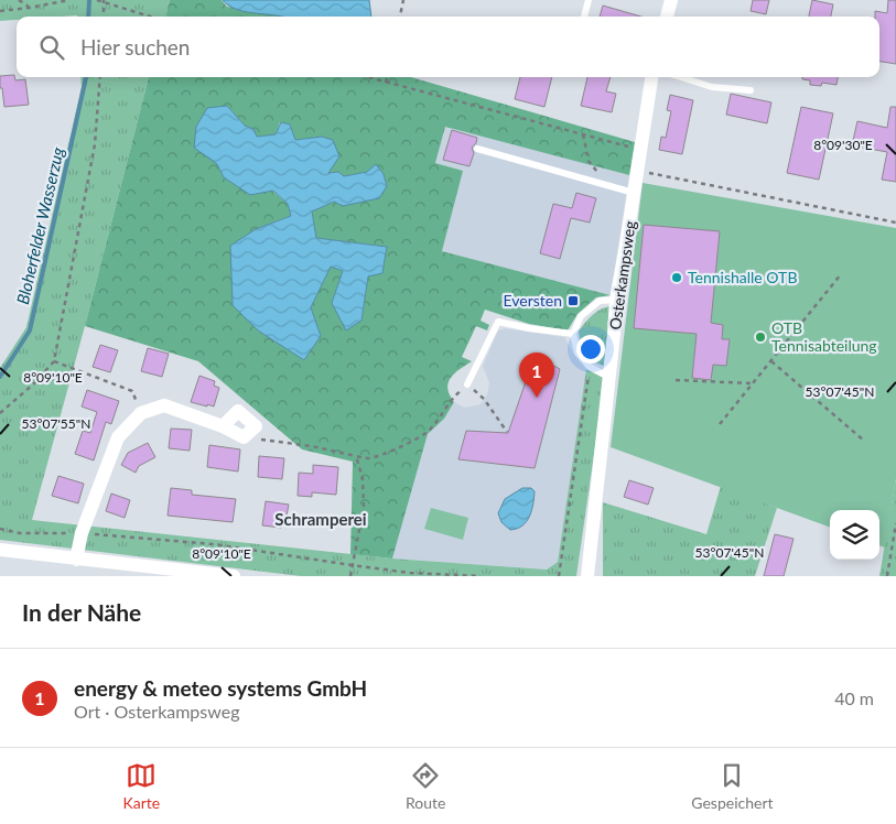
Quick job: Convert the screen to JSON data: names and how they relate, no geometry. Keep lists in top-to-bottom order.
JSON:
{
  "streets": {
    "street": ["Osterkampsweg"]
  },
  "districts": ["Schramperei"],
  "water": ["Bloherfelder Wasserzug"],
  "places": {
    "other": ["Tennishalle OTB", "OTB Tennisabteilung"],
    "transit": ["Eversten"]
  },
  "page": {
    "search": "Hier suchen",
    "pins": "1",
    "heading": "In der Nähe",
    "list": [
      {
        "mark": "1",
        "name": "energy & meteo systems GmbH",
        "note": "Ort · Osterkampsweg",
        "value": "40 m"
      }
    ],
    "nav": ["Karte", "Route", "Gespeichert"]
  },
  "coordinates": [
    "8°09'30\"E",
    "8°09'10\"E",
    "53°07'45\"N",
    "53°07'55\"N"
  ]
}
